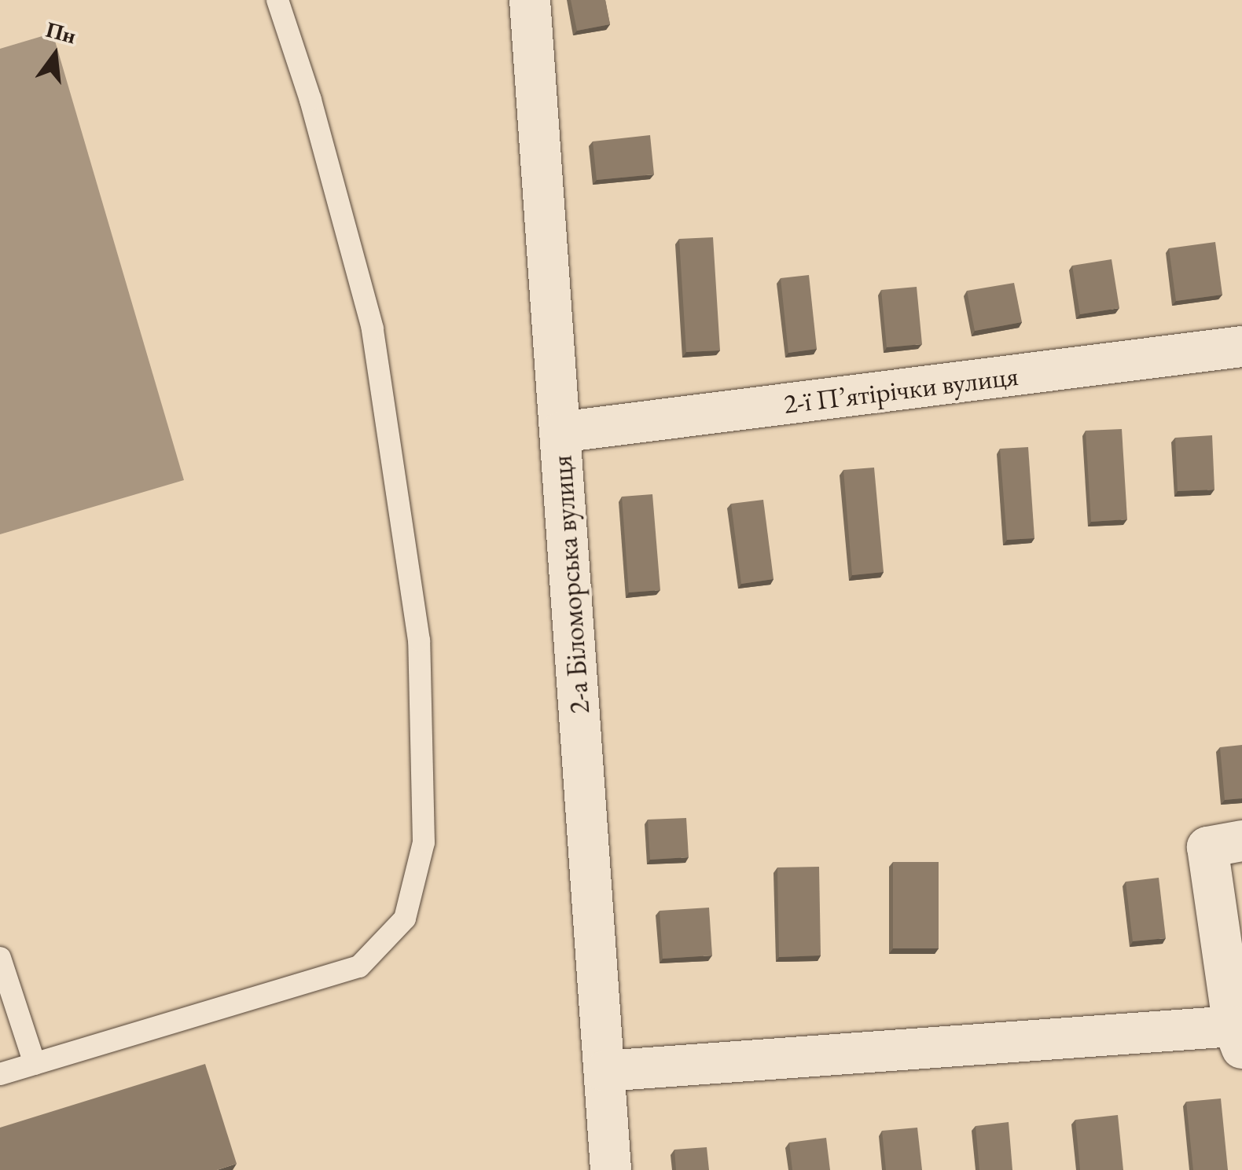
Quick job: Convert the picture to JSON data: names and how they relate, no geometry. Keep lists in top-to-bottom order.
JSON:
{
  "streets": {
    "street": ["2-ї П’ятірічки вулиця", "2-а Біломорська вулиця"]
  },
  "crossings": [
    ["2-ї П’ятірічки вулиця", "2-а Біломорська вулиця"]
  ],
  "north": "top"
}
